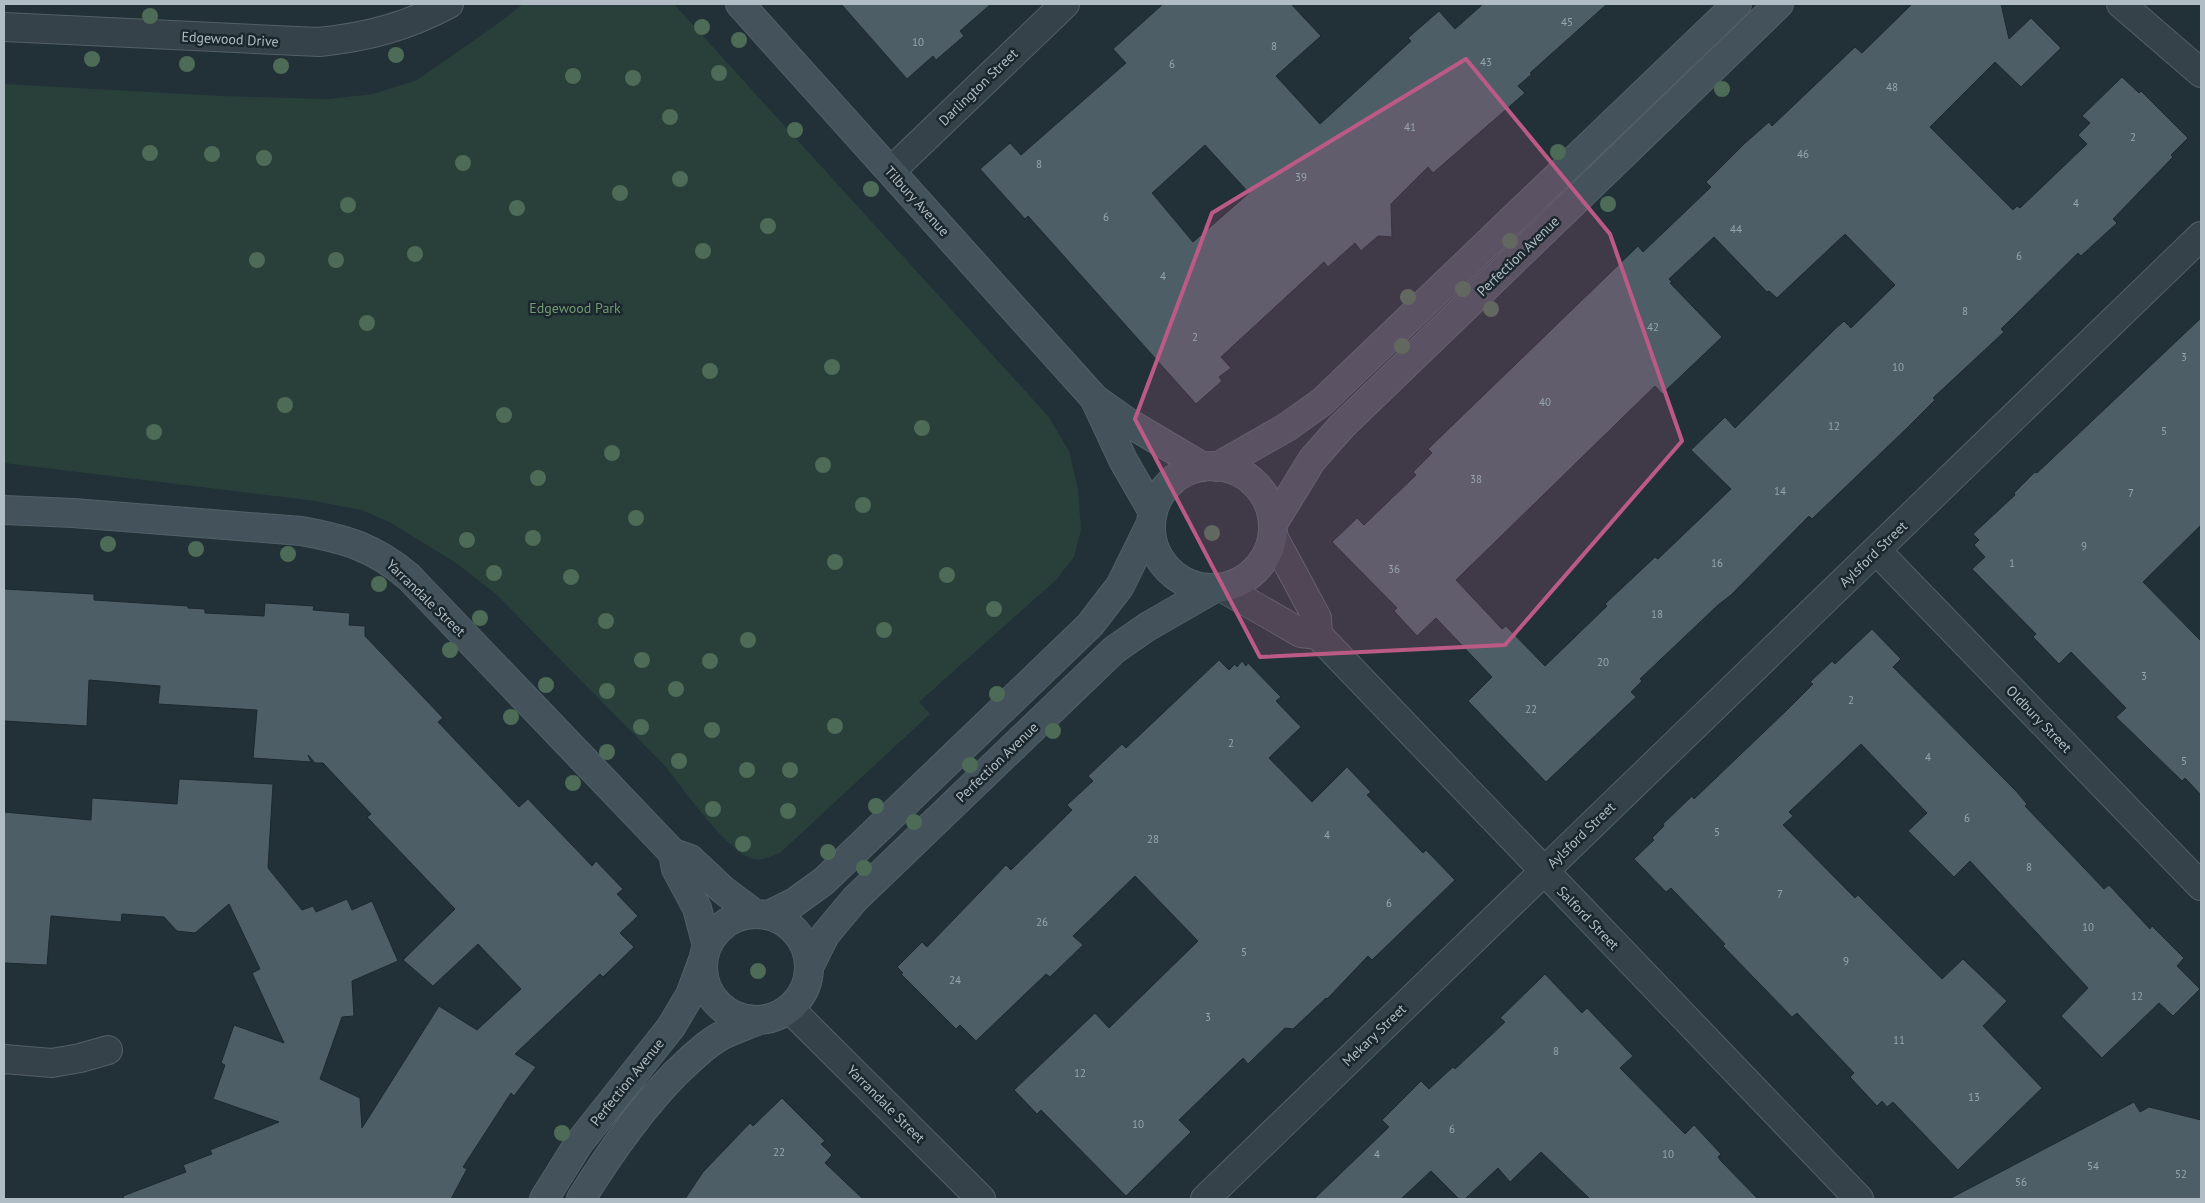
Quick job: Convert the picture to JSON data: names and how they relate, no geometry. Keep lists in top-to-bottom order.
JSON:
{
  "streets": {
    "main road": ["Tilbury Avenue", "Perfection Avenue", "Yarrandale Street"],
    "street": [
      "Edgewood Drive",
      "Darlington Street",
      "Aylsford Street",
      "Oldbury Street",
      "Salford Street",
      "Mekary Street"
    ]
  },
  "crossings": [
    ["Darlington Street", "Tilbury Avenue"],
    ["Tilbury Avenue", "Perfection Avenue"],
    ["Perfection Avenue", "Yarrandale Street"],
    ["Aylsford Street", "Oldbury Street"],
    ["Aylsford Street", "Salford Street"],
    ["Aylsford Street", "Mekary Street"],
    ["Salford Street", "Mekary Street"]
  ],
  "parks": ["Edgewood Park"],
  "house_numbers": [
    "45",
    "10",
    "8",
    "43",
    "6",
    "48",
    "41",
    "2",
    "46",
    "8",
    "39",
    "4",
    "6",
    "44",
    "6",
    "4",
    "8",
    "42",
    "2",
    "3",
    "10",
    "40",
    "12",
    "5",
    "38",
    "14",
    "7",
    "9",
    "16",
    "1",
    "36",
    "18",
    "20",
    "3",
    "2",
    "22",
    "2",
    "4",
    "5",
    "6",
    "5",
    "4",
    "28",
    "8",
    "7",
    "6",
    "26",
    "10",
    "5",
    "9",
    "24",
    "12",
    "3",
    "11",
    "8",
    "12",
    "13",
    "10",
    "6",
    "22",
    "4",
    "10",
    "54",
    "52",
    "56"
  ]
}
